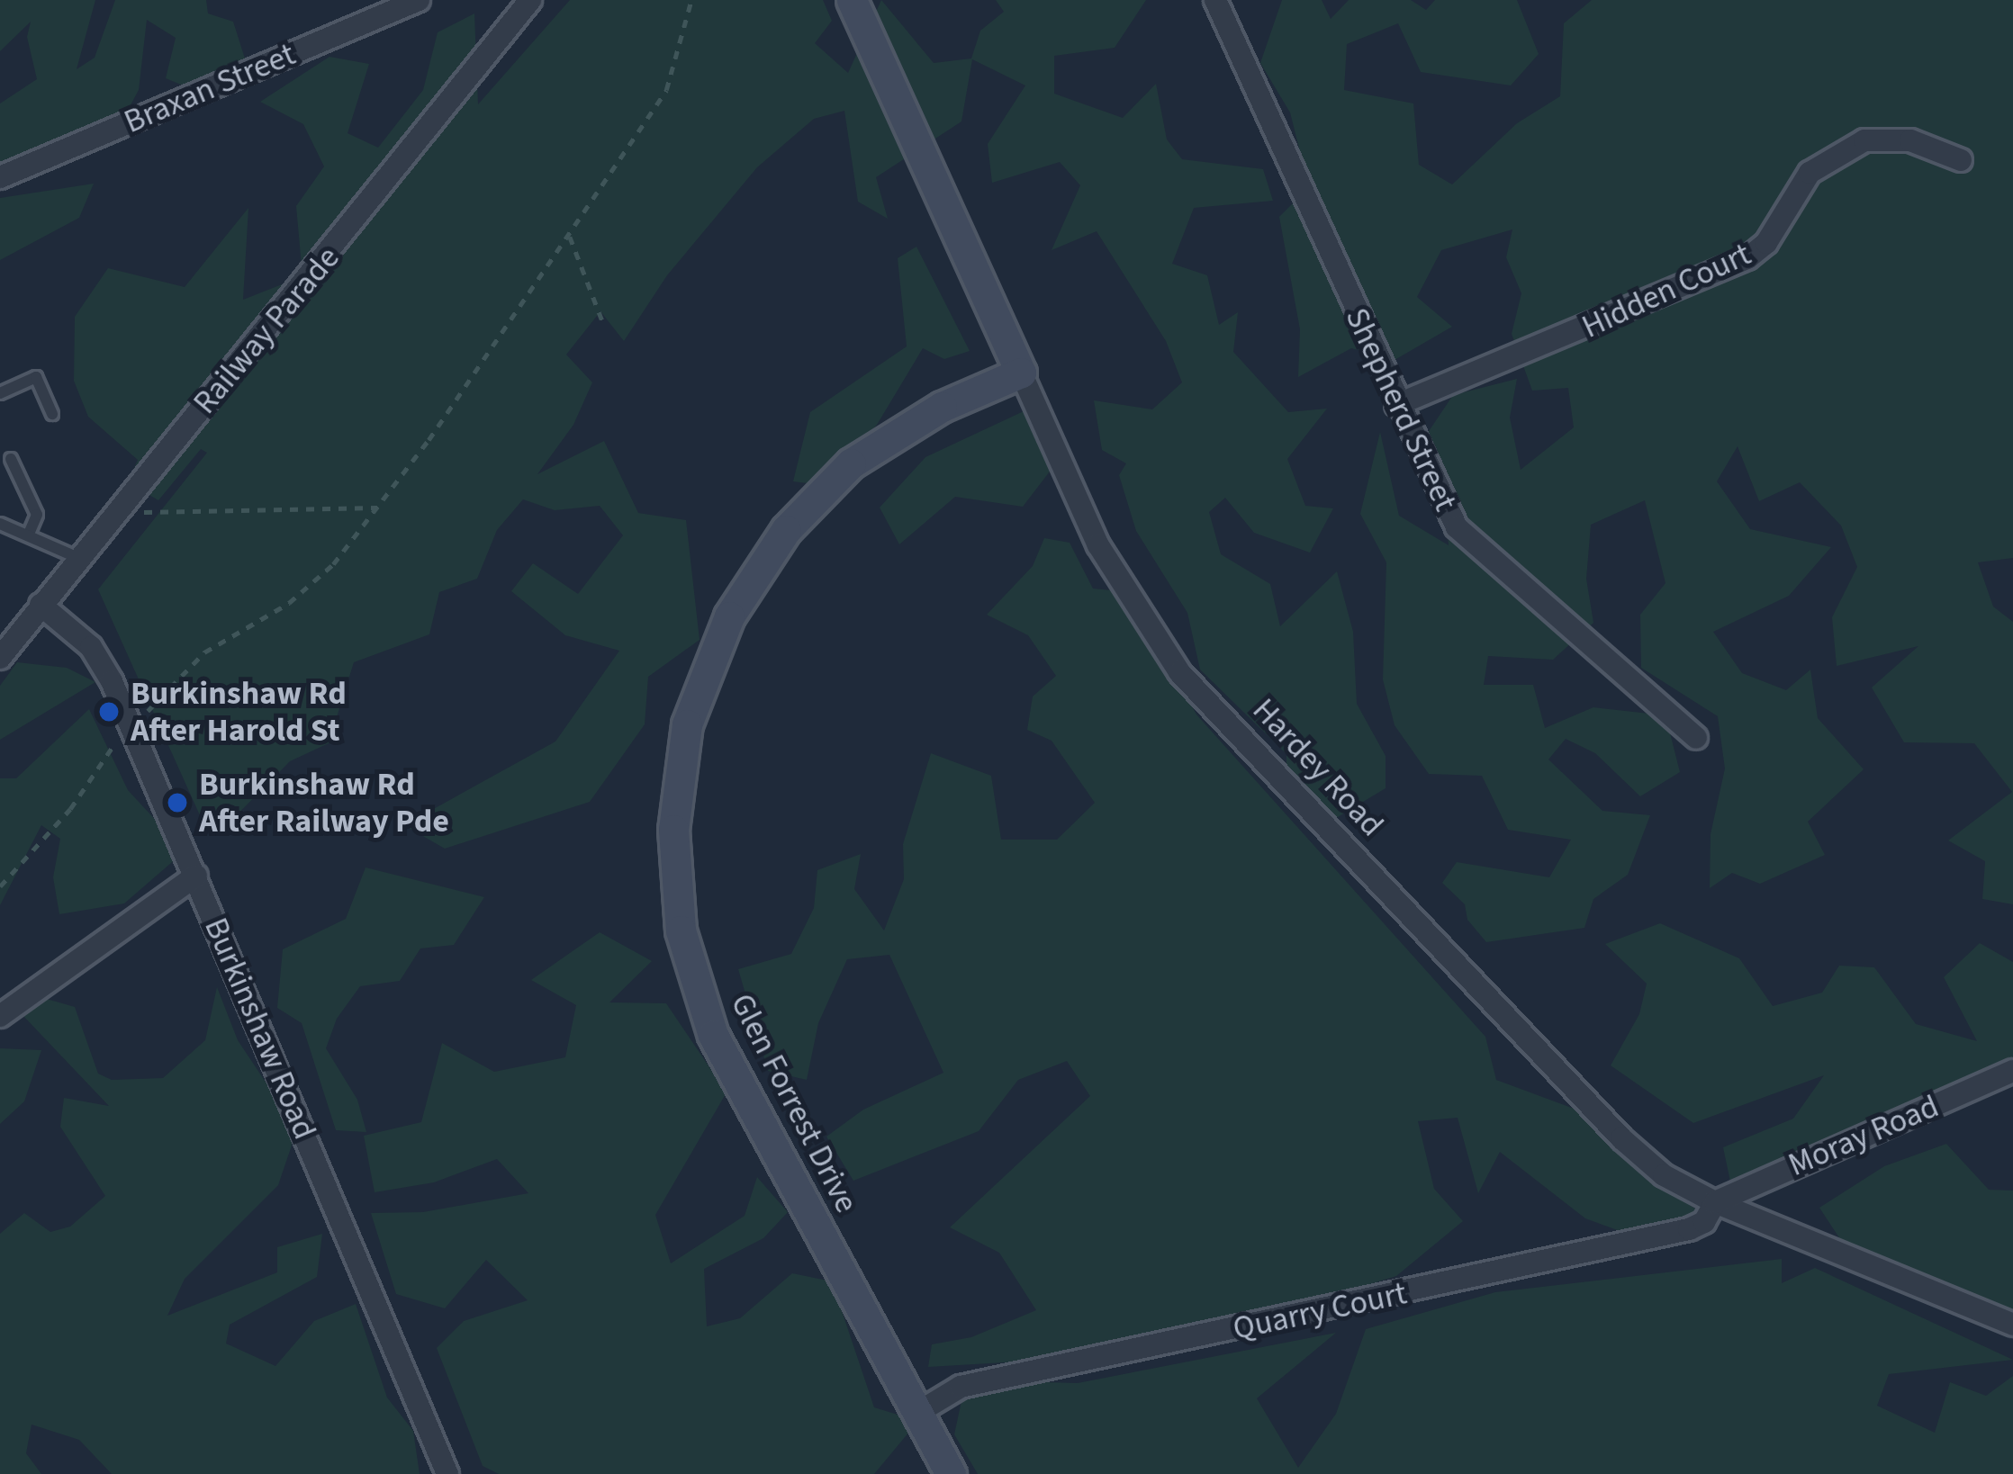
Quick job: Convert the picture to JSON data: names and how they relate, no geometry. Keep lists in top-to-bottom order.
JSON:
{
  "streets": {
    "street": [
      "Braxan Street",
      "Hidden Court",
      "Railway Parade",
      "Shepherd Street",
      "Hardey Road",
      "Burkinshaw Road",
      "Glen Forrest Drive",
      "Moray Road",
      "Quarry Court"
    ]
  },
  "crossings": [
    ["Hidden Court", "Shepherd Street"],
    ["Railway Parade", "Burkinshaw Road"],
    ["Hardey Road", "Glen Forrest Drive"],
    ["Hardey Road", "Moray Road"],
    ["Hardey Road", "Quarry Court"],
    ["Glen Forrest Drive", "Quarry Court"],
    ["Moray Road", "Quarry Court"]
  ],
  "places": ["Burkinshaw Rd After Harold St", "Burkinshaw Rd After Railway Pde"]
}
